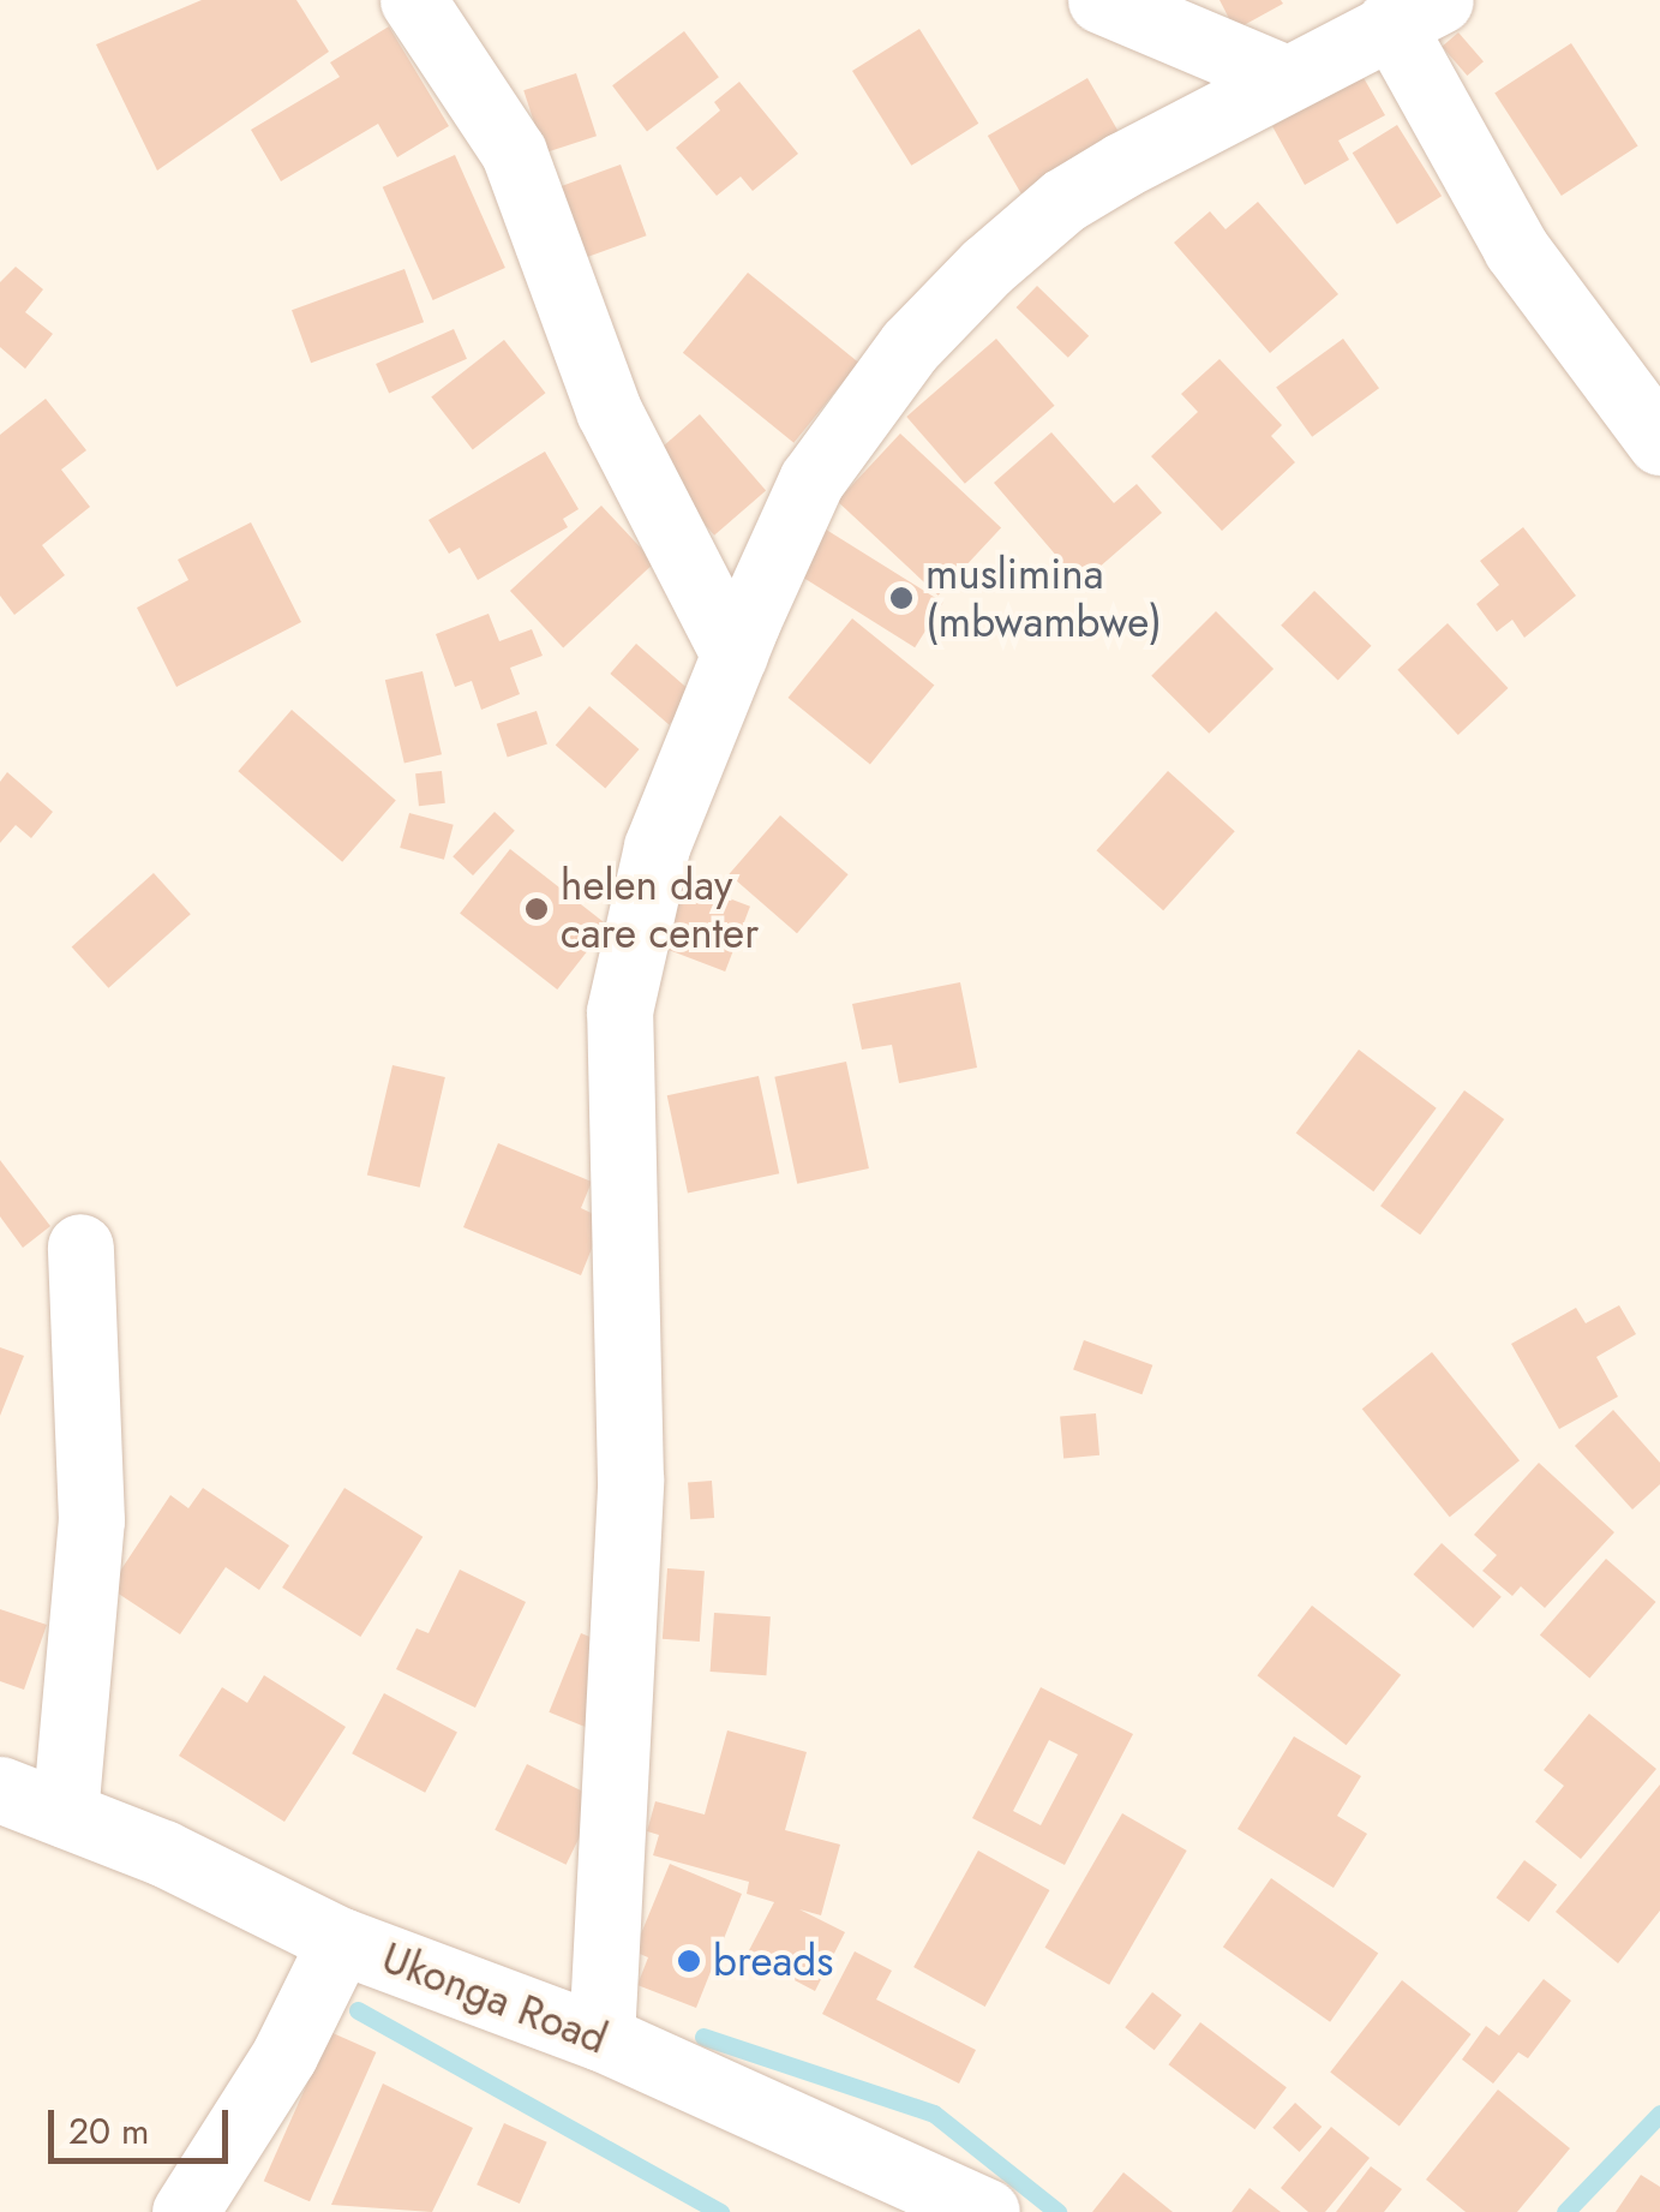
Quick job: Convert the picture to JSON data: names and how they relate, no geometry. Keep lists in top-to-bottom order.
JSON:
{
  "streets": {
    "street": ["Ukonga Road"]
  },
  "places": ["muslimina (mbwambwe)", "helen day care center", "breads"],
  "scale_bar": "20 m"
}
